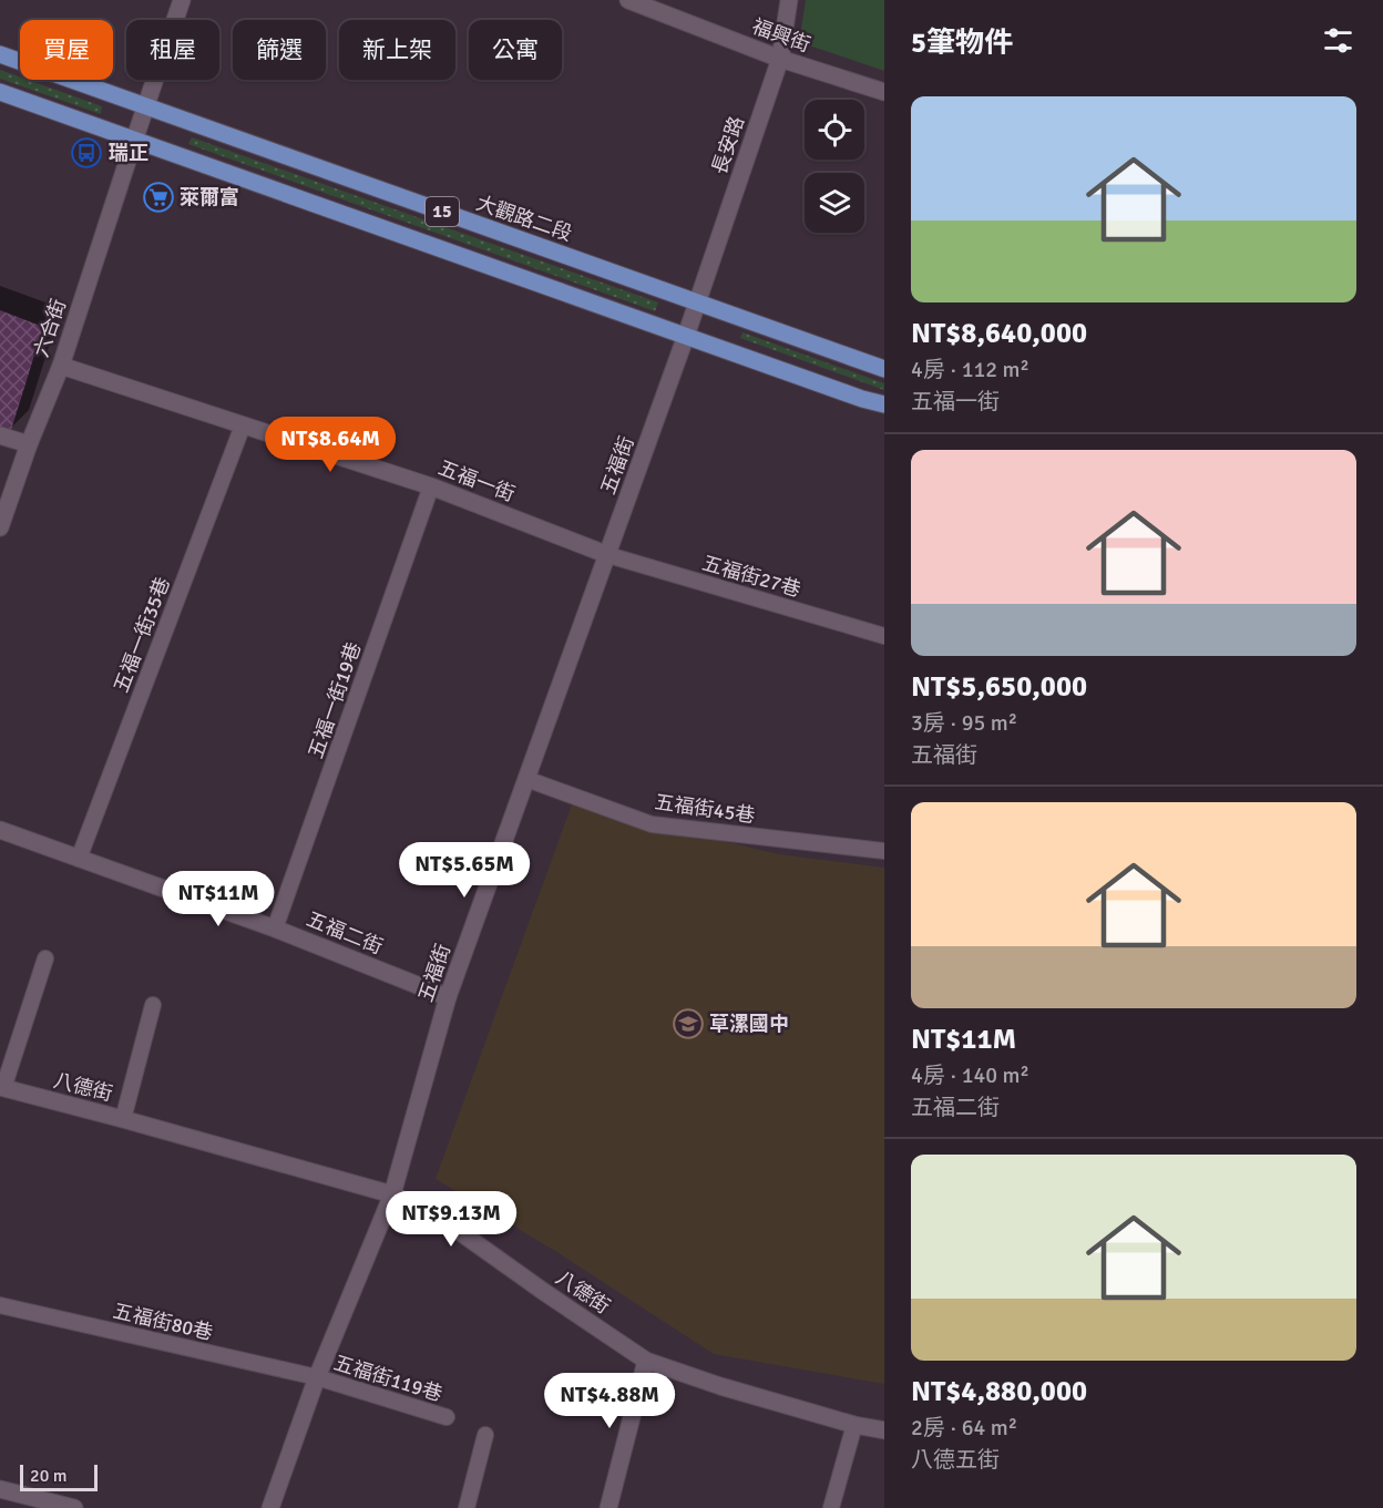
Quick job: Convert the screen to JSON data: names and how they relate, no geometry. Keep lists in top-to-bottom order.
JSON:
{
  "streets": {
    "main road": ["15", "大觀路二段"],
    "street": [
      "福興街",
      "長安路",
      "六合街",
      "五福街",
      "五福一街",
      "五福二街",
      "八德街"
    ],
    "lane": [
      "五福街27巷",
      "五福一街35巷",
      "五福一街19巷",
      "五福街45巷",
      "五福街80巷",
      "五福街119巷"
    ]
  },
  "crossings": [
    ["福興街", "長安路"],
    ["長安路", "大觀路二段"],
    ["長安路", "五福街"],
    ["15", "六合街"],
    ["15", "五福街"],
    ["大觀路二段", "六合街"],
    ["大觀路二段", "五福街"],
    ["六合街", "五福一街"],
    ["五福街", "五福一街"],
    ["五福街", "五福街27巷"],
    ["五福街", "五福街45巷"],
    ["五福街", "五福二街"],
    ["五福街", "八德街"],
    ["五福街", "五福街80巷"],
    ["五福街", "五福街119巷"],
    ["五福一街", "五福街27巷"],
    ["五福一街", "五福一街35巷"],
    ["五福一街", "五福一街19巷"],
    ["五福一街35巷", "五福二街"],
    ["五福一街19巷", "五福二街"],
    ["五福街80巷", "五福街119巷"]
  ],
  "places": {
    "bus stop": ["瑞正"],
    "supermarket": ["萊爾富"],
    "school or university": ["草漯國中"]
  },
  "scale_bar": "20 m",
  "page": {
    "heading": "5筆物件",
    "chip": [
      "買屋",
      "租屋",
      "篩選",
      "新上架",
      "公寓"
    ],
    "list": [
      {
        "name": "NT$8,640,000",
        "note": "4房 · 112 m² · 五福一街"
      },
      {
        "name": "NT$5,650,000",
        "note": "3房 · 95 m² · 五福街"
      },
      {
        "name": "NT$11M",
        "note": "4房 · 140 m² · 五福二街"
      },
      {
        "name": "NT$4,880,000",
        "note": "2房 · 64 m² · 八德五街"
      }
    ],
    "price": [
      "NT$8.64M",
      "NT$5.65M",
      "NT$11M",
      "NT$9.13M",
      "NT$4.88M"
    ],
    "scale": "20 m"
  }
}
